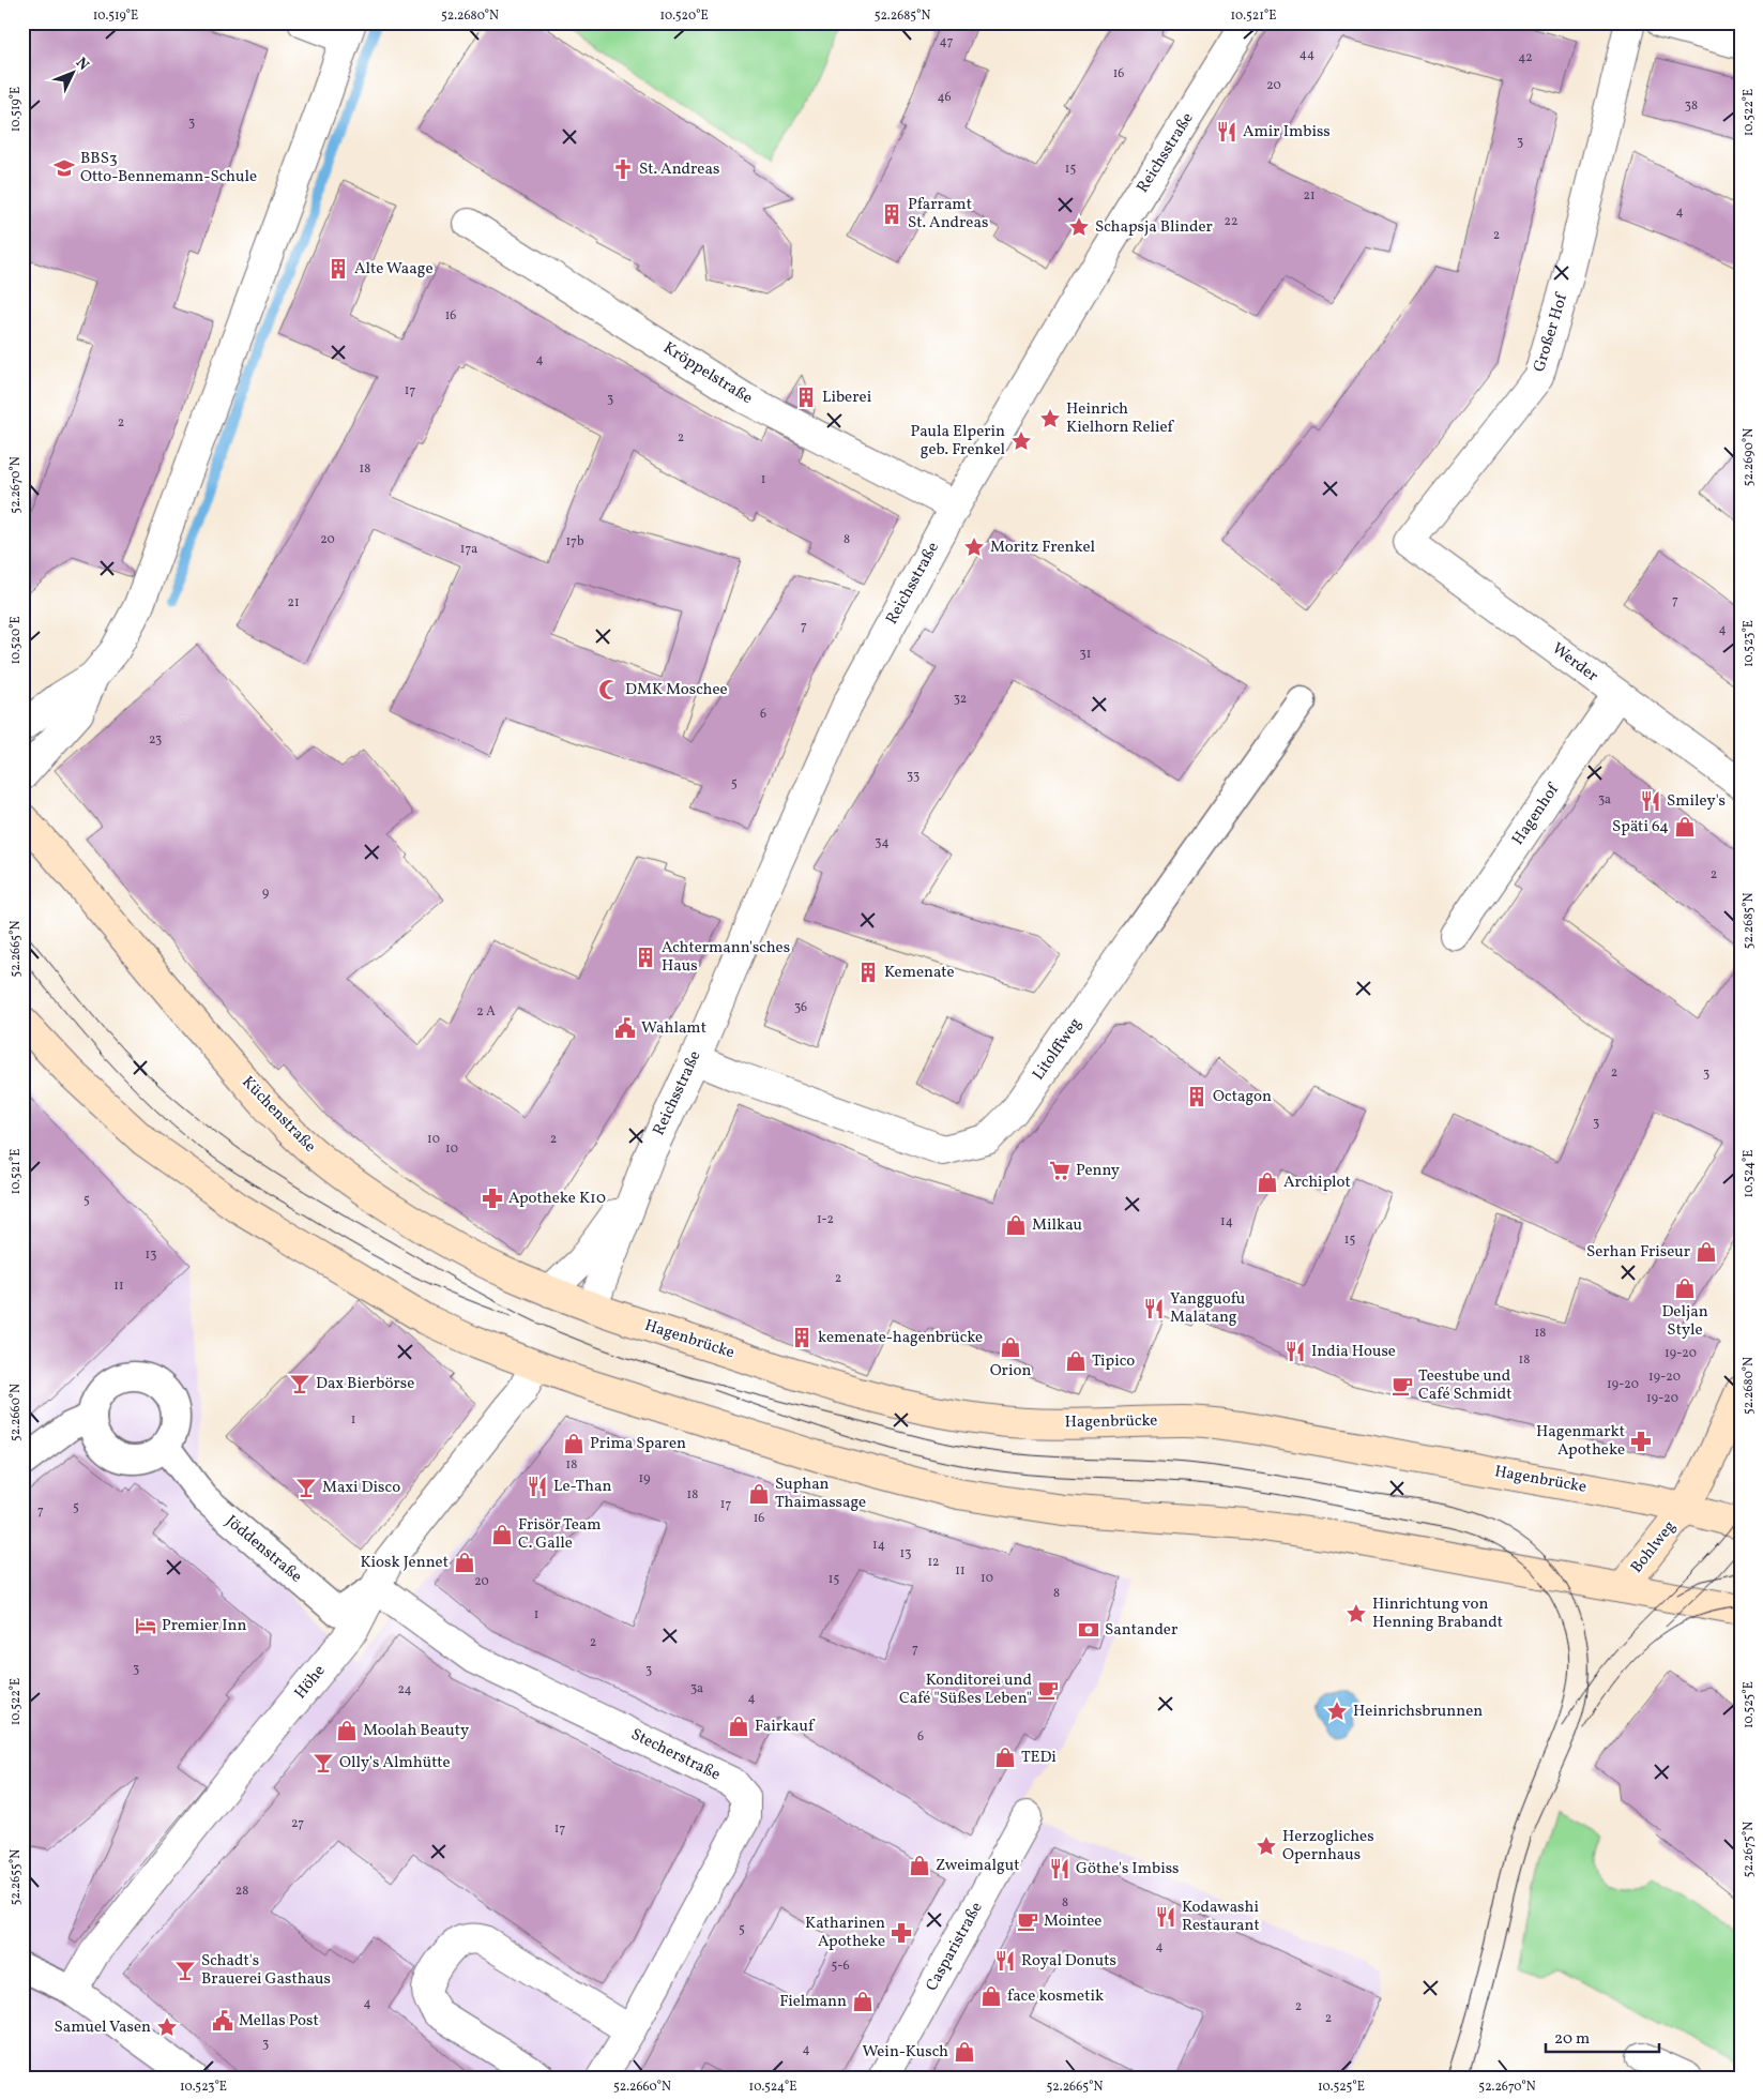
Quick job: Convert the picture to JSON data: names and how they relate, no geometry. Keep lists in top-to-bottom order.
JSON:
{
  "streets": {
    "main road": ["Küchenstraße", "Hagenbrücke", "Bohlweg"],
    "street": [
      "Reichsstraße",
      "Großer Hof",
      "Kröppelstraße",
      "Werder",
      "Hagenhof",
      "Litolffweg",
      "Jöddenstraße",
      "Höhe",
      "Stecherstraße",
      "Casparistraße"
    ]
  },
  "crossings": [
    ["Reichsstraße", "Kröppelstraße"],
    ["Reichsstraße", "Litolffweg"],
    ["Reichsstraße", "Küchenstraße"],
    ["Reichsstraße", "Hagenbrücke"],
    ["Großer Hof", "Werder"],
    ["Werder", "Hagenhof"],
    ["Küchenstraße", "Hagenbrücke"],
    ["Hagenbrücke", "Bohlweg"],
    ["Jöddenstraße", "Höhe"],
    ["Jöddenstraße", "Stecherstraße"],
    ["Höhe", "Stecherstraße"]
  ],
  "places": {
    "restaurant": [
      "Amir Imbiss",
      "Smiley's",
      "Yangguofu Malatang",
      "India House",
      "Le-Than",
      "Göthe's Imbiss",
      "Kodawashi Restaurant",
      "Royal Donuts"
    ],
    "school or university": ["BBS3 Otto-Bennemann-Schule"],
    "church": ["St. Andreas"],
    "building": [
      "Pfarramt St. Andreas",
      "Alte Waage",
      "Liberei",
      "Achtermann'sches Haus",
      "Kemenate",
      "Octagon",
      "kemenate-hagenbrücke"
    ],
    "place": [
      "Schapsja Blinder",
      "Heinrich Kielhorn Relief",
      "Paula Elperin geb. Frenkel",
      "Moritz Frenkel",
      "Hinrichtung von Henning Brabandt",
      "Heinrichsbrunnen",
      "Herzogliches Opernhaus",
      "Samuel Vasen"
    ],
    "mosque": ["DMK Moschee"],
    "shop": [
      "Späti 64",
      "Archiplot",
      "Milkau",
      "Serhan Friseur",
      "Deljan Style",
      "Orion",
      "Tipico",
      "Prima Sparen",
      "Suphan Thaimassage",
      "Frisör Team C. Galle",
      "Kiosk Jennet",
      "Fairkauf",
      "Moolah Beauty",
      "TEDi",
      "Zweimalgut",
      "face kosmetik",
      "Fielmann",
      "Wein-Kusch"
    ],
    "public building": ["Wahlamt", "Mellas Post"],
    "supermarket": ["Penny"],
    "pharmacy": ["Apotheke K10", "Hagenmarkt Apotheke", "Katharinen Apotheke"],
    "bar": [
      "Dax Bierbörse",
      "Maxi Disco",
      "Olly's Almhütte",
      "Schadt's Brauerei Gasthaus"
    ],
    "cafe": ["Teestube und Café Schmidt", "Konditorei und Café \"Süßes Leben\"", "Mointee"],
    "hotel": ["Premier Inn"],
    "bank": ["Santander"]
  },
  "house_numbers": [
    "47",
    "44",
    "42",
    "16",
    "20",
    "46",
    "38",
    "3",
    "3",
    "15",
    "21",
    "4",
    "22",
    "2",
    "16",
    "4",
    "17",
    "3",
    "2",
    "2",
    "18",
    "1",
    "20",
    "8",
    "17b",
    "17a",
    "7",
    "21",
    "7",
    "4",
    "31",
    "32",
    "6",
    "23",
    "33",
    "5",
    "3a",
    "34",
    "2",
    "9",
    "36",
    "2 A",
    "2",
    "3",
    "3",
    "10",
    "2",
    "10",
    "5",
    "1-2",
    "14",
    "15",
    "13",
    "2",
    "11",
    "18",
    "19-20",
    "18",
    "19-20",
    "19-20",
    "19-20",
    "1",
    "18",
    "19",
    "18",
    "17",
    "5",
    "7",
    "16",
    "14",
    "13",
    "12",
    "11",
    "10",
    "15",
    "20",
    "8",
    "1",
    "2",
    "7",
    "3",
    "3",
    "3a",
    "24",
    "4",
    "6",
    "27",
    "17",
    "28",
    "8",
    "5",
    "4",
    "5-6",
    "4",
    "2",
    "2",
    "3",
    "4"
  ],
  "scale_bar": "20 m",
  "north": "top right",
  "coordinates": [
    "10.519°E",
    "52.2680°N",
    "10.520°E",
    "52.2685°N",
    "10.521°E",
    "10.522°E",
    "52.2690°N",
    "52.2670°N",
    "10.523°E",
    "52.2665°N",
    "10.524°E",
    "52.2660°N",
    "10.525°E",
    "52.2675°N",
    "52.2655°N"
  ]
}
